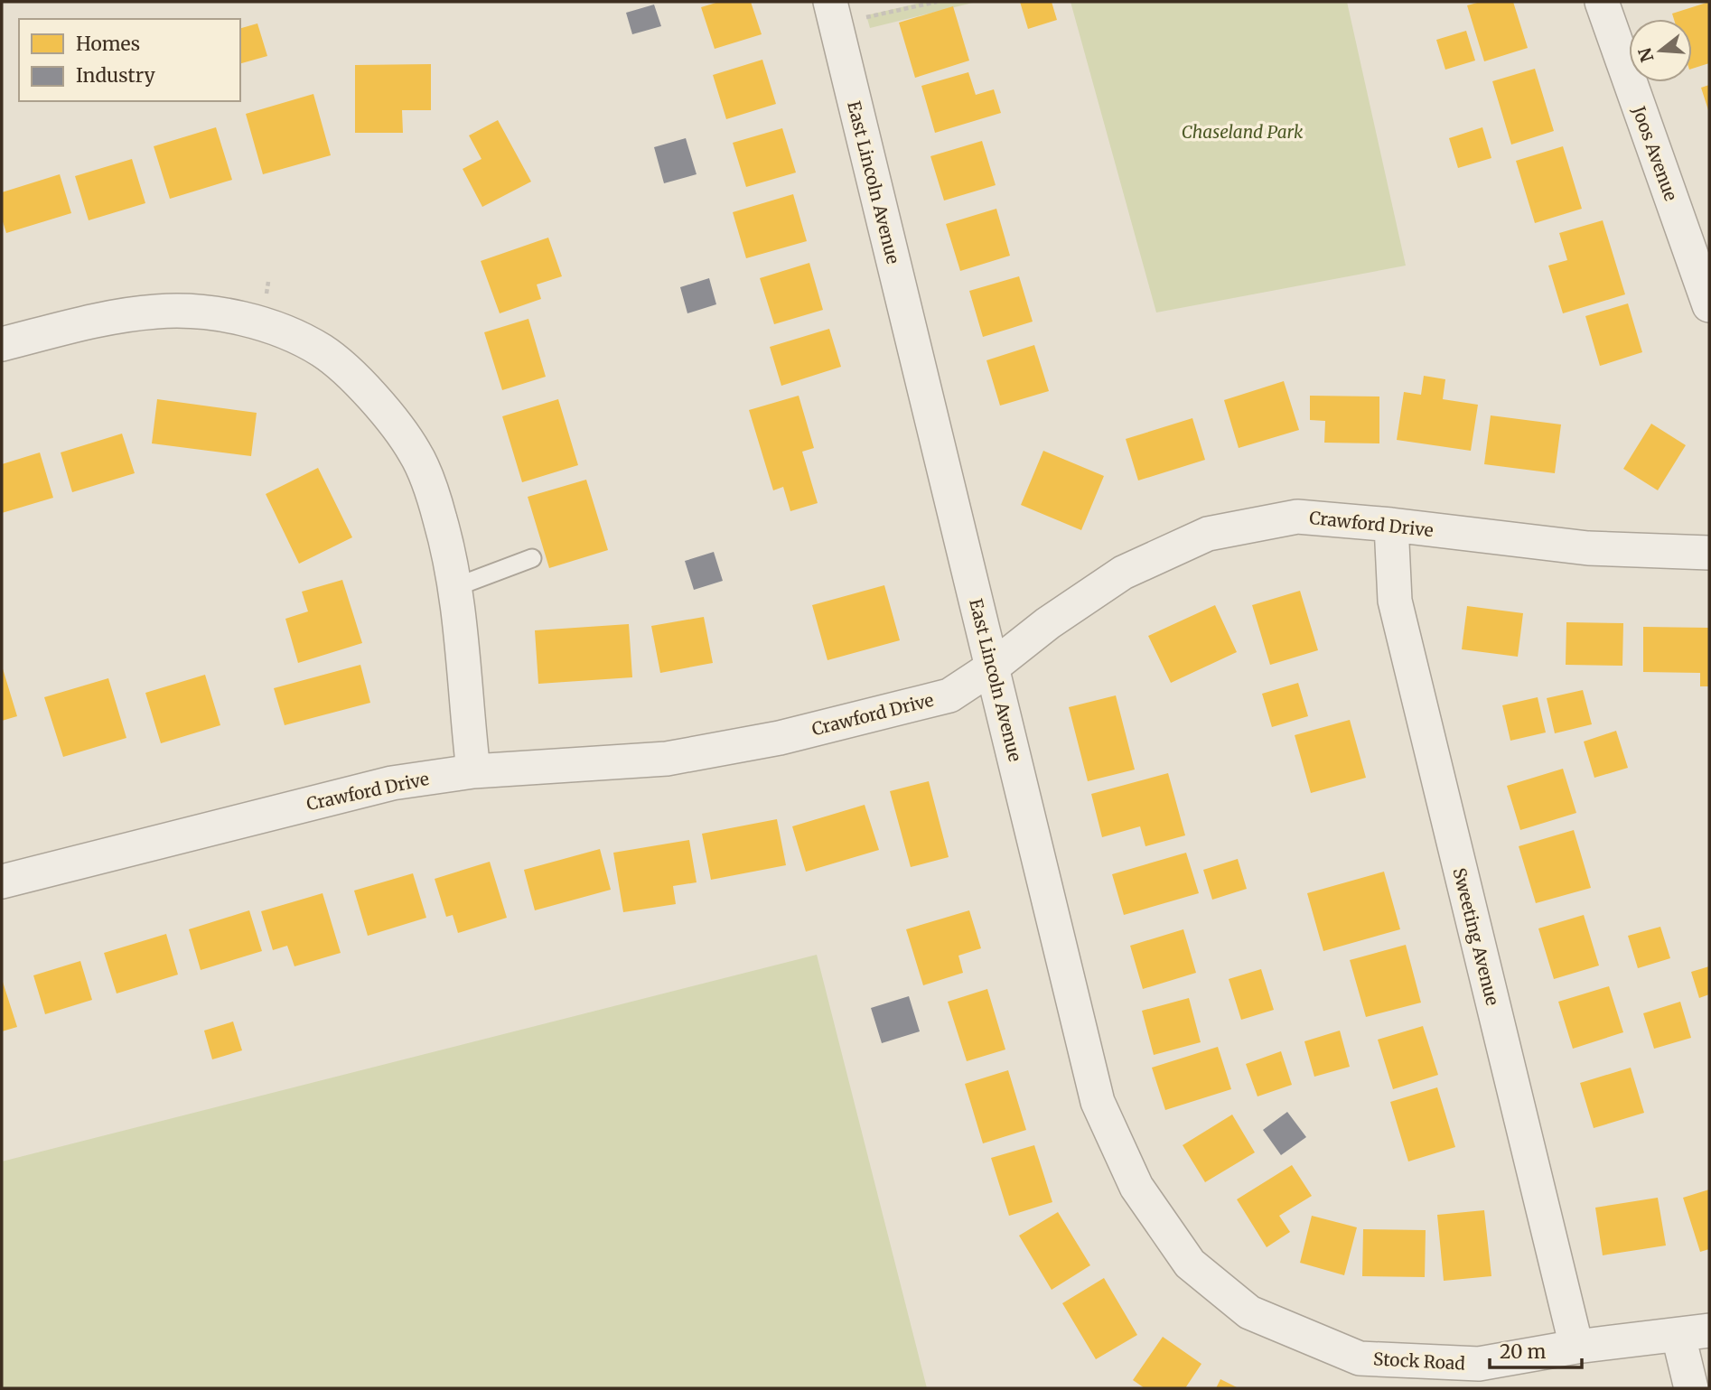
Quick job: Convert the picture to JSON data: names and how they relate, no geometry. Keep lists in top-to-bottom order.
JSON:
{
  "streets": {
    "street": [
      "Joos Avenue",
      "East Lincoln Avenue",
      "Crawford Drive",
      "Sweeting Avenue",
      "Stock Road"
    ]
  },
  "crossings": [
    ["East Lincoln Avenue", "Crawford Drive"],
    ["East Lincoln Avenue", "Stock Road"],
    ["Crawford Drive", "Sweeting Avenue"],
    ["Sweeting Avenue", "Stock Road"]
  ],
  "parks": ["Chaseland Park"],
  "legend": ["Homes", "Industry"],
  "scale_bar": "20 m",
  "north": "left"
}
